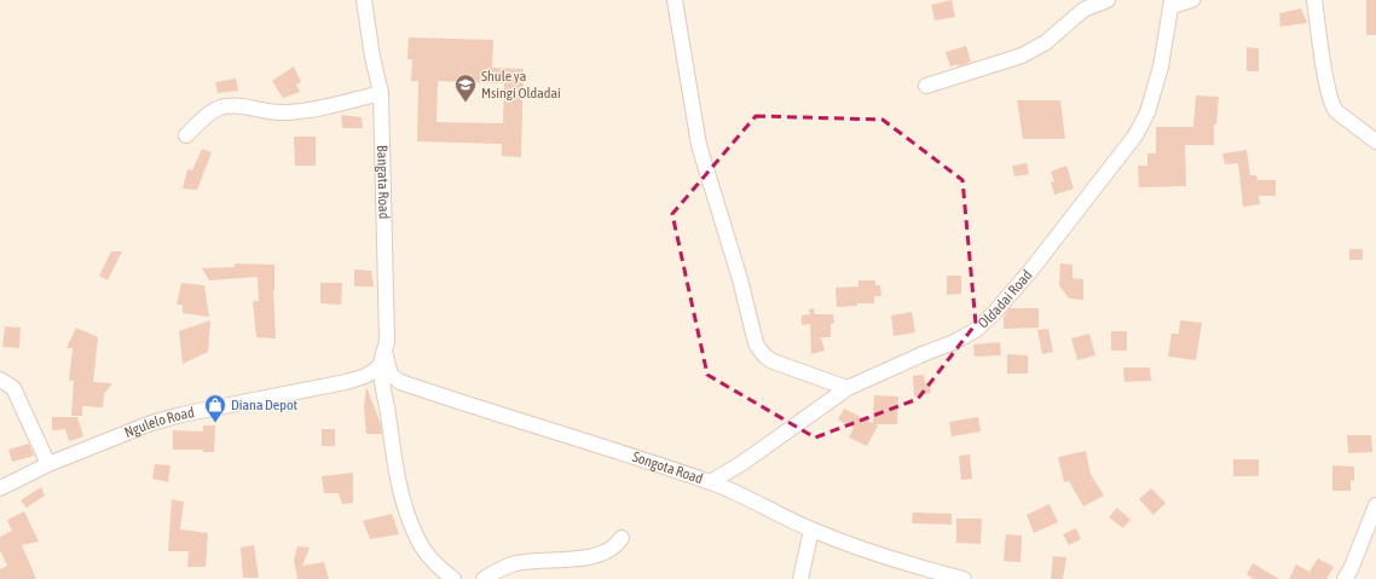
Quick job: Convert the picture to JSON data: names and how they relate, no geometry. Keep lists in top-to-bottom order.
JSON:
{
  "streets": {
    "street": [
      "Bangata Road",
      "Oldadai Road",
      "Ngulelo Road",
      "Songota Road"
    ]
  },
  "crossings": [
    ["Bangata Road", "Ngulelo Road"],
    ["Bangata Road", "Songota Road"],
    ["Oldadai Road", "Songota Road"],
    ["Ngulelo Road", "Songota Road"]
  ],
  "places": {
    "school or university": ["Shule ya Msingi Oldadai"],
    "shop": ["Diana Depot"]
  }
}
